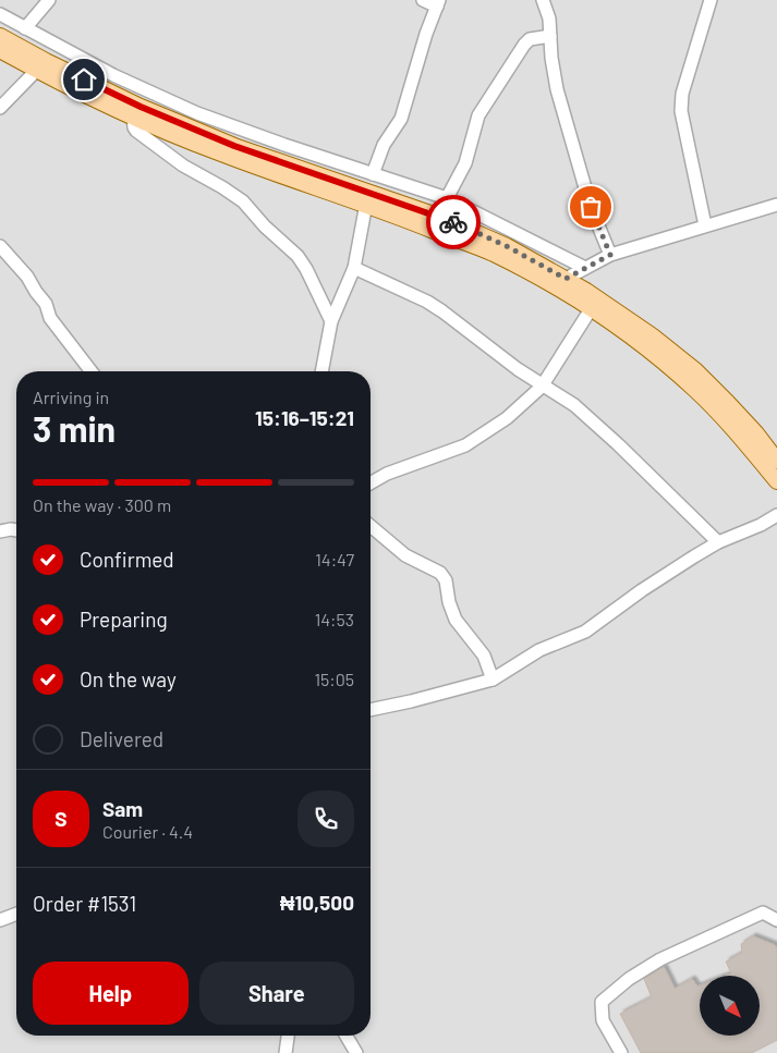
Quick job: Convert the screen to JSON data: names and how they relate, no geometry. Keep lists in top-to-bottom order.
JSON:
{
  "north": "bottom right",
  "page": {
    "heading": ["3 min", "Arriving in", "15:16–15:21"],
    "panel": [
      "Sam",
      "Courier · 4.4",
      "Order #1531",
      "₦10,500"
    ],
    "bar": "On the way · 300 m",
    "list": [
      ["Confirmed", "14:47"],
      ["Preparing", "14:53"],
      ["On the way", "15:05"],
      "Delivered"
    ],
    "round": "S",
    "buttons": ["Help", "Share"]
  }
}
